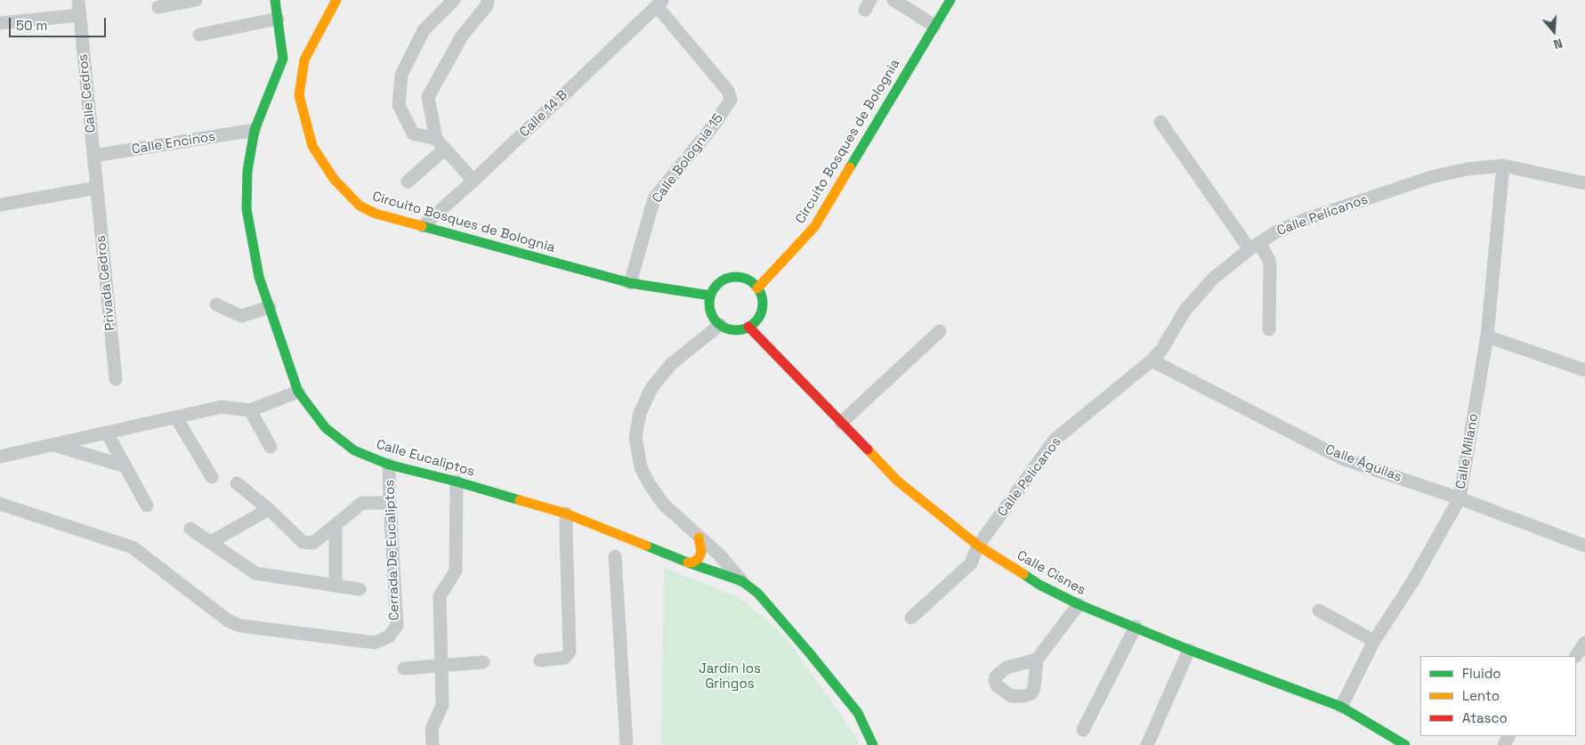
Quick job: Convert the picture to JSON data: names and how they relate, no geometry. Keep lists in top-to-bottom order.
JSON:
{
  "streets": {
    "main road": ["Circuito Bosques de Bolognia", "Calle Eucaliptos", "Calle Cisnes"],
    "street": [
      "Calle Cedros",
      "Calle 14 B",
      "Calle Encinos",
      "Calle Bolognia 15",
      "Calle Pelícanos",
      "Privada Cedros",
      "Calle Milano",
      "Calle Águilas",
      "Cerrada De Eucaliptos"
    ]
  },
  "crossings": [
    ["Calle Cedros", "Calle Encinos"],
    ["Calle Cedros", "Privada Cedros"],
    ["Calle 14 B", "Circuito Bosques de Bolognia"],
    ["Calle 14 B", "Calle Bolognia 15"],
    ["Circuito Bosques de Bolognia", "Calle Bolognia 15"],
    ["Circuito Bosques de Bolognia", "Calle Eucaliptos"],
    ["Circuito Bosques de Bolognia", "Calle Cisnes"],
    ["Calle Encinos", "Calle Eucaliptos"],
    ["Calle Pelícanos", "Calle Milano"],
    ["Calle Pelícanos", "Calle Águilas"],
    ["Calle Pelícanos", "Calle Cisnes"],
    ["Calle Milano", "Calle Águilas"],
    ["Calle Milano", "Calle Cisnes"],
    ["Calle Eucaliptos", "Cerrada De Eucaliptos"]
  ],
  "parks": ["Jardín los Gringos"],
  "legend": ["Fluido", "Lento", "Atasco"],
  "scale_bar": "50 m",
  "north": "bottom"
}
